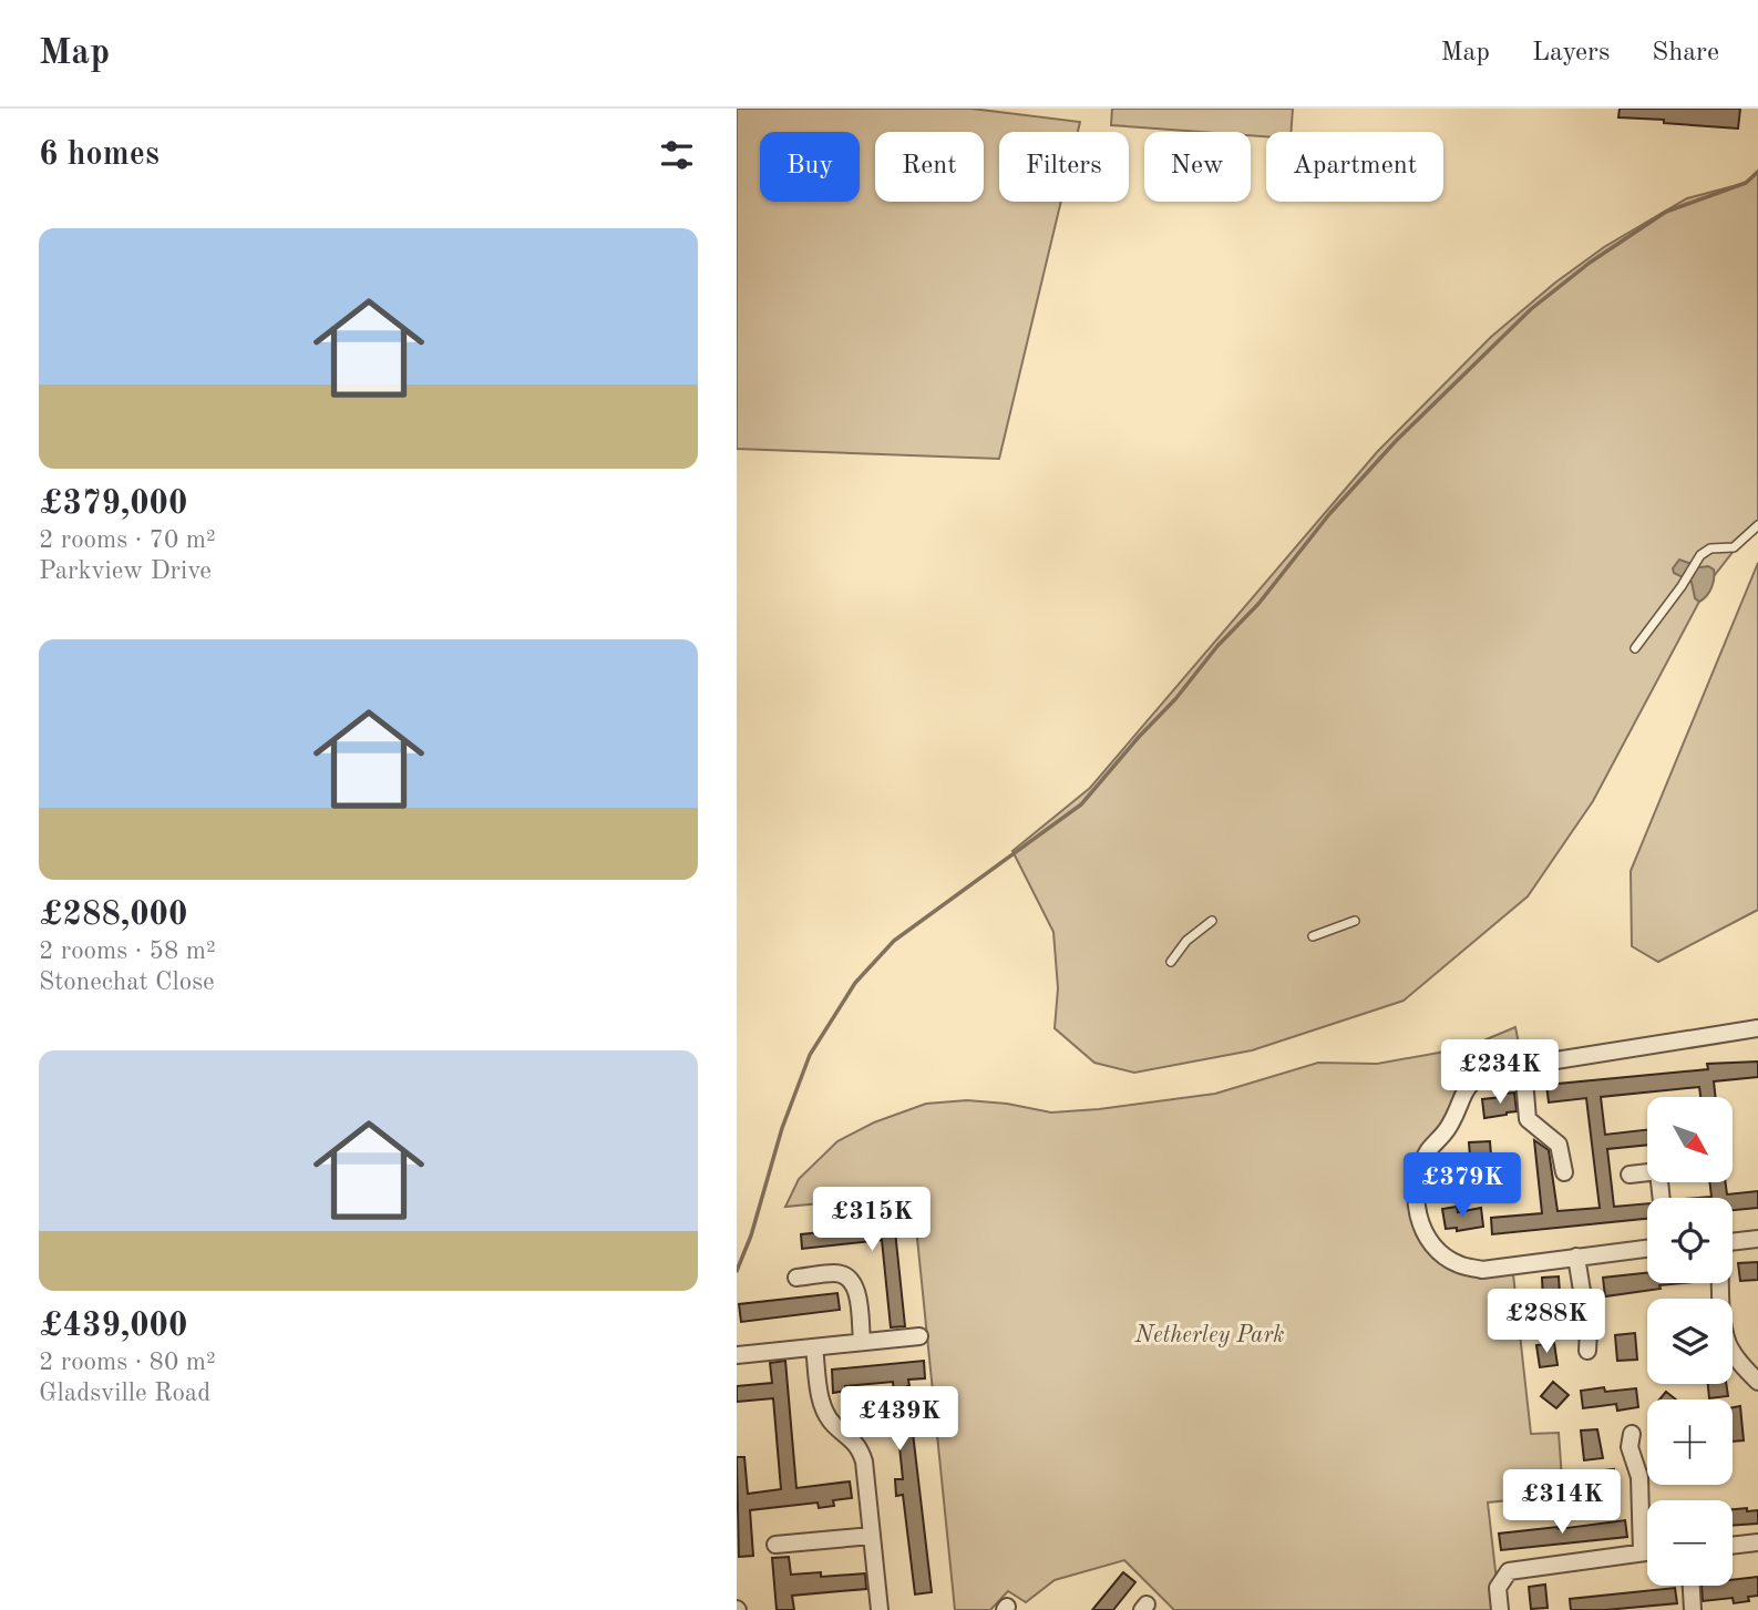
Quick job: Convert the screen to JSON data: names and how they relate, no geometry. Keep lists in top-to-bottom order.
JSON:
{
  "parks": ["Netherley Park"],
  "north": "bottom right",
  "page": {
    "header": "Map",
    "nav": ["Map", "Layers", "Share"],
    "heading": "6 homes",
    "chip": [
      "Buy",
      "Rent",
      "Filters",
      "New",
      "Apartment"
    ],
    "list": [
      {
        "name": "£379,000",
        "note": "2 rooms · 70 m² · Parkview Drive"
      },
      {
        "name": "£288,000",
        "note": "2 rooms · 58 m² · Stonechat Close"
      },
      {
        "name": "£439,000",
        "note": "2 rooms · 80 m² · Gladsville Road"
      }
    ],
    "price": [
      "£234K",
      "£379K",
      "£315K",
      "£288K",
      "£439K",
      "£314K"
    ],
    "map_buttons": ["+", "−"]
  }
}
